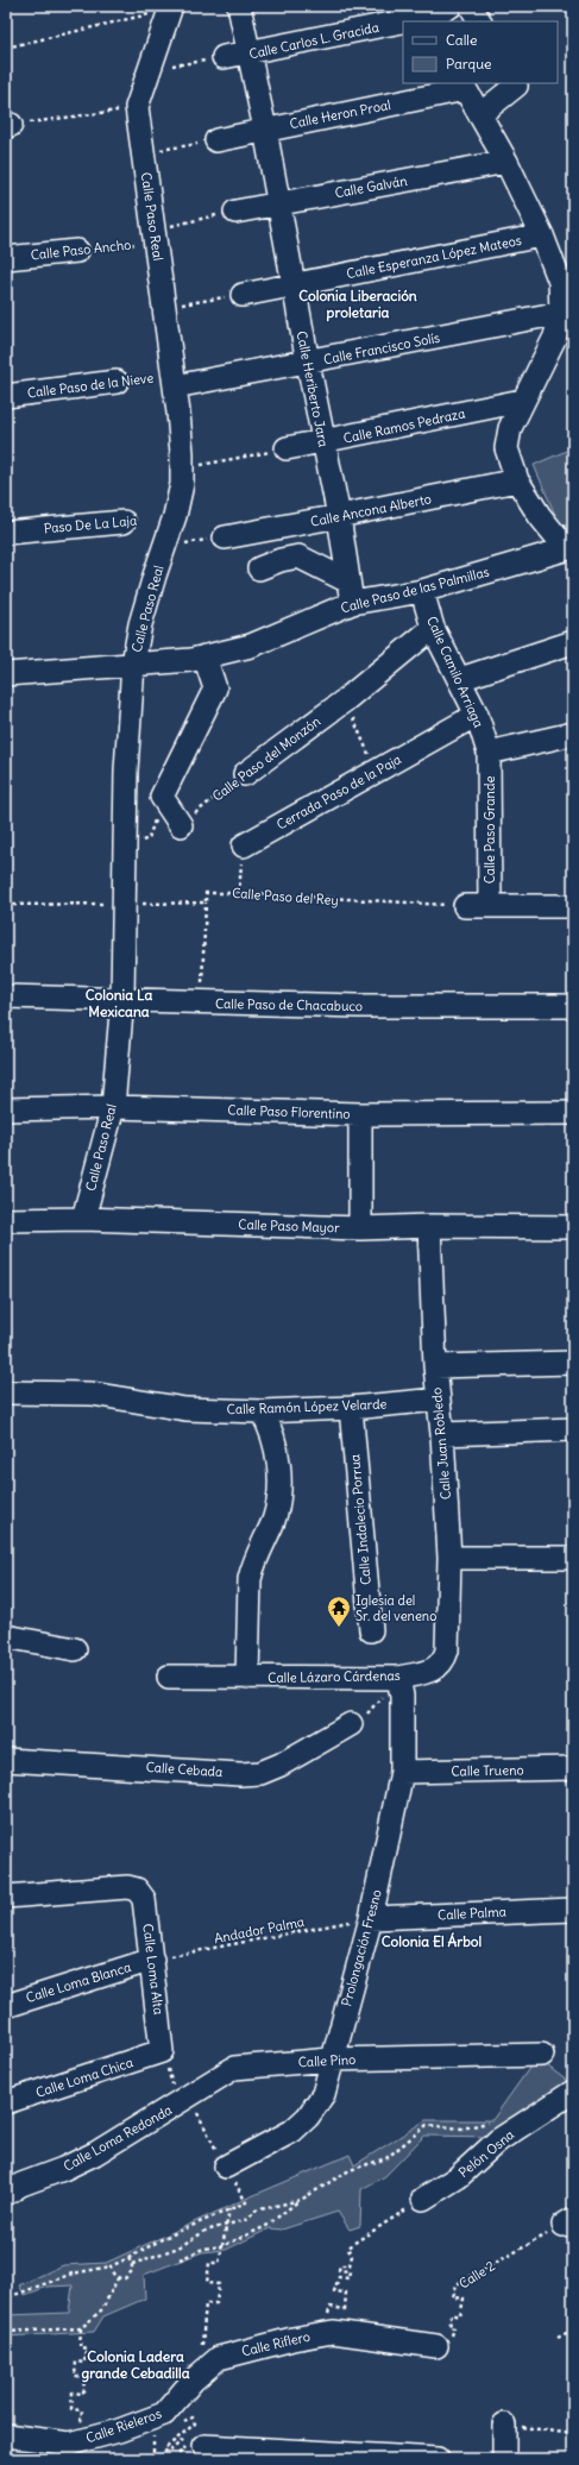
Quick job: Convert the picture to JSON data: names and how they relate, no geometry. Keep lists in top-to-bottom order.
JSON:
{
  "streets": {
    "street": [
      "Calle Carlos L. Gracida",
      "Calle Heron Proal",
      "Calle Galván",
      "Calle Paso Real",
      "Calle Paso Ancho",
      "Calle Esperanza López Mateos",
      "Calle Francisco Solís",
      "Calle Paso de la Nieve",
      "Calle Heriberto Jara",
      "Calle Ramos Pedraza",
      "Calle Ancona Alberto",
      "Paso De La Laja",
      "Calle Paso de las Palmillas",
      "Calle Camilo Arriaga",
      "Calle Paso del Monzón",
      "Cerrada Paso de la Paja",
      "Calle Paso Grande",
      "Calle Paso de Chacabuco",
      "Calle Paso Florentino",
      "Calle Paso Mayor",
      "Calle Ramón López Velarde",
      "Calle Juan Robledo",
      "Calle Indalecio Porrua",
      "Calle Lázaro Cárdenas",
      "Calle Cebada",
      "Calle Trueno",
      "Calle Palma",
      "Prolongación Fresno",
      "Calle Loma Alta",
      "Calle Loma Blanca",
      "Calle Pino",
      "Calle Loma Chica",
      "Calle Loma Redonda",
      "Pelón Osna",
      "Calle Riflero",
      "Calle Rieleros"
    ],
    "path": ["Calle Paso del Rey", "Andador Palma", "Calle 2"]
  },
  "crossings": [
    ["Calle Carlos L. Gracida", "Calle Heriberto Jara"],
    ["Calle Heron Proal", "Calle Heriberto Jara"],
    ["Calle Galván", "Calle Paso Ancho"],
    ["Calle Galván", "Calle Heriberto Jara"],
    ["Calle Paso Real", "Calle Paso Ancho"],
    ["Calle Paso Real", "Calle Francisco Solís"],
    ["Calle Paso Real", "Calle Paso de la Nieve"],
    ["Calle Paso Real", "Calle Paso de las Palmillas"],
    ["Calle Paso Real", "Calle Paso de Chacabuco"],
    ["Calle Paso Real", "Calle Paso Florentino"],
    ["Calle Paso Real", "Calle Paso Mayor"],
    ["Calle Esperanza López Mateos", "Calle Heriberto Jara"],
    ["Calle Francisco Solís", "Calle Paso de la Nieve"],
    ["Calle Francisco Solís", "Calle Heriberto Jara"],
    ["Calle Heriberto Jara", "Calle Ramos Pedraza"],
    ["Calle Heriberto Jara", "Calle Ancona Alberto"],
    ["Calle Heriberto Jara", "Calle Paso de las Palmillas"],
    ["Calle Paso de las Palmillas", "Calle Camilo Arriaga"],
    ["Calle Camilo Arriaga", "Calle Paso del Monzón"],
    ["Calle Camilo Arriaga", "Cerrada Paso de la Paja"],
    ["Calle Camilo Arriaga", "Calle Paso Grande"],
    ["Calle Paso Mayor", "Calle Juan Robledo"],
    ["Calle Ramón López Velarde", "Calle Juan Robledo"],
    ["Calle Ramón López Velarde", "Calle Indalecio Porrua"],
    ["Calle Juan Robledo", "Calle Lázaro Cárdenas"],
    ["Calle Lázaro Cárdenas", "Prolongación Fresno"],
    ["Calle Trueno", "Prolongación Fresno"],
    ["Calle Palma", "Andador Palma"],
    ["Calle Palma", "Prolongación Fresno"],
    ["Andador Palma", "Prolongación Fresno"],
    ["Andador Palma", "Calle Loma Alta"],
    ["Andador Palma", "Calle Loma Blanca"],
    ["Prolongación Fresno", "Calle Pino"],
    ["Calle Loma Alta", "Calle Loma Blanca"],
    ["Calle Loma Alta", "Calle Loma Chica"],
    ["Calle Pino", "Calle Loma Redonda"],
    ["Calle Riflero", "Calle Rieleros"]
  ],
  "districts": [
    "Colonia Liberación proletaria",
    "Colonia La Mexicana",
    "Colonia El Árbol",
    "Colonia Ladera grande Cebadilla"
  ],
  "places": {
    "temple": ["Iglesia del Sr. del veneno"]
  },
  "legend": ["Calle", "Parque"]
}
